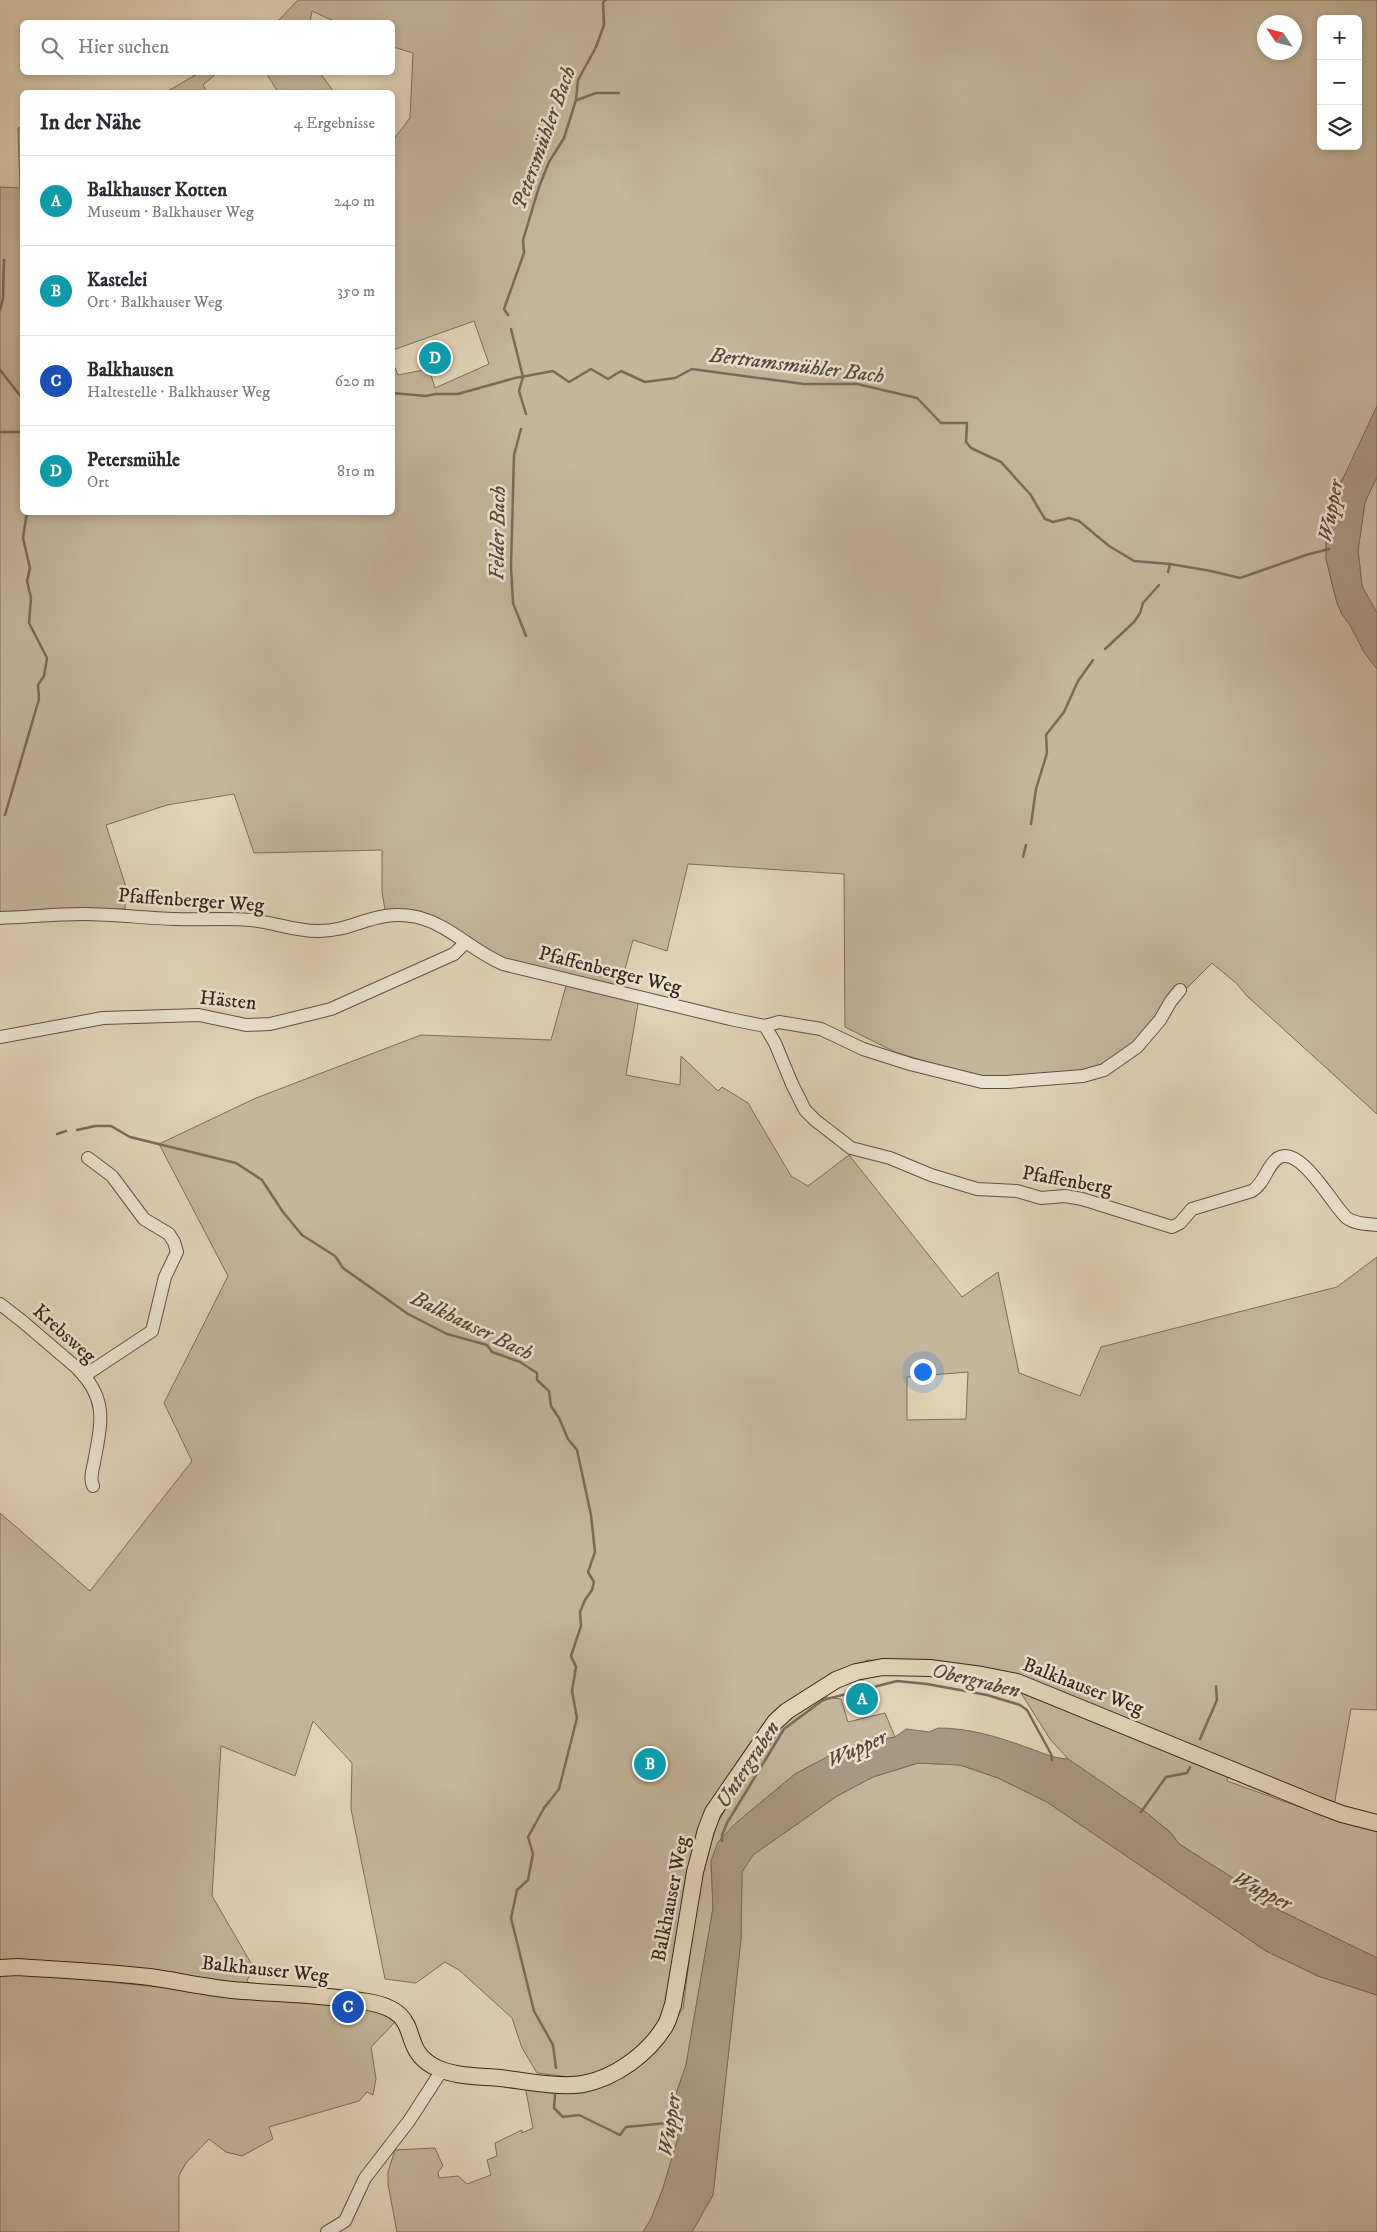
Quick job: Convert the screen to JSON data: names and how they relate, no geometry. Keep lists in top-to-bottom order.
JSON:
{
  "streets": {
    "main road": ["Balkhauser Weg"],
    "street": [
      "Pfaffenberger Weg",
      "Hästen",
      "Pfaffenberg",
      "Krebsweg"
    ]
  },
  "crossings": [
    ["Pfaffenberger Weg", "Hästen"],
    ["Pfaffenberger Weg", "Pfaffenberg"]
  ],
  "water": [
    "Petersmühler Bach",
    "Bertramsmühler Bach",
    "Wupper",
    "Felder Bach",
    "Balkhauser Bach",
    "Obergraben",
    "Untergraben"
  ],
  "north": "top left",
  "page": {
    "map_buttons": ["+", "−"],
    "search": "Hier suchen",
    "heading": ["In der Nähe", "4 Ergebnisse"],
    "list": [
      {
        "mark": "A",
        "name": "Balkhauser Kotten",
        "note": "Museum · Balkhauser Weg",
        "value": "240 m"
      },
      {
        "mark": "B",
        "name": "Kastelei",
        "note": "Ort · Balkhauser Weg",
        "value": "350 m"
      },
      {
        "mark": "C",
        "name": "Balkhausen",
        "note": "Haltestelle · Balkhauser Weg",
        "value": "620 m"
      },
      {
        "mark": "D",
        "name": "Petersmühle",
        "note": "Ort",
        "value": "810 m"
      }
    ],
    "pins": [
      "D",
      "A",
      "B",
      "C"
    ]
  }
}
